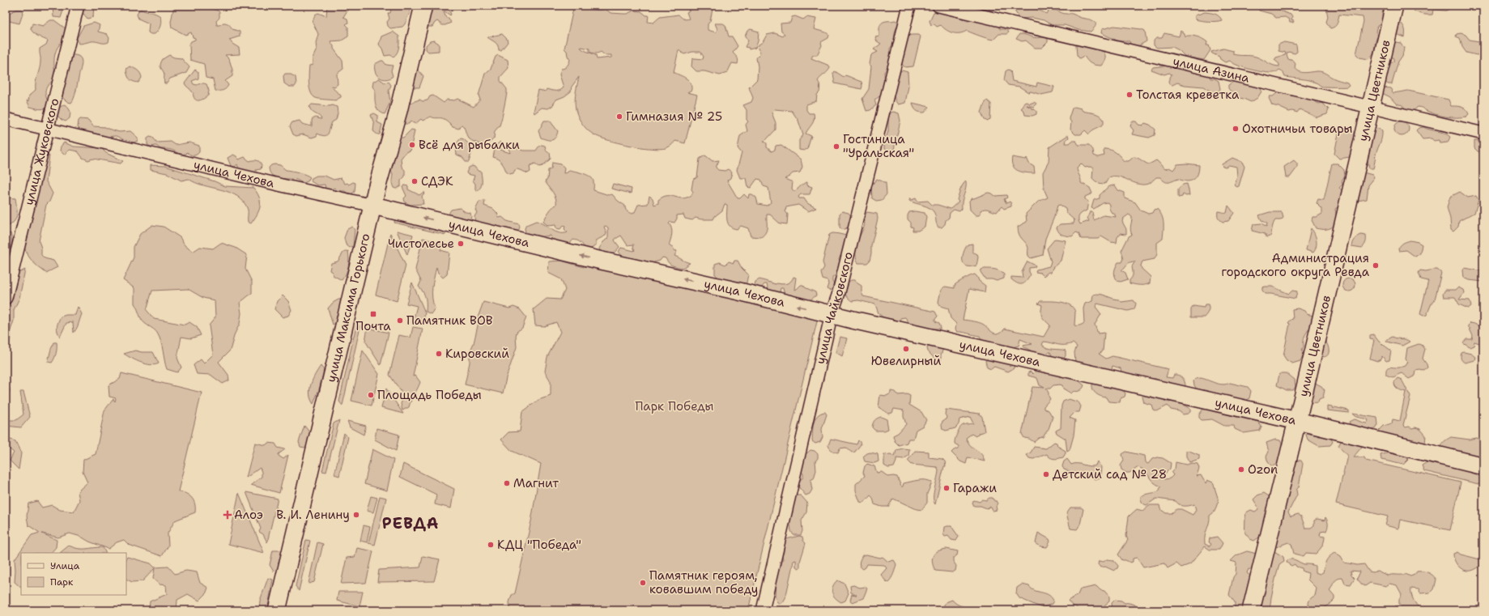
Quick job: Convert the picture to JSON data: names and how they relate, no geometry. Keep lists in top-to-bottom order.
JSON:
{
  "streets": {
    "street": [
      "улица Азина",
      "улица Цветников",
      "улица Жуковского",
      "улица Чехова",
      "улица Максима Горького",
      "улица Чайковского"
    ]
  },
  "crossings": [
    ["улица Азина", "улица Цветников"],
    ["улица Цветников", "улица Чехова"],
    ["улица Жуковского", "улица Чехова"],
    ["улица Чехова", "улица Максима Горького"],
    ["улица Чехова", "улица Чайковского"]
  ],
  "districts": ["РЕВДА"],
  "parks": ["Парк Победы"],
  "places": {
    "other": [
      "Толстая креветка",
      "Гимназия № 25",
      "Охотничьи товары",
      "Всё для рыбалки",
      "Гостиница \"Уральская\"",
      "СДЭК",
      "Чистолесье",
      "Администрация городского округа Ревда",
      "Памятник ВОВ",
      "Ювелирный",
      "Кировский",
      "Площадь Победы",
      "Ozon",
      "Детский сад № 28",
      "Магнит",
      "Гаражи",
      "В. И. Ленину",
      "КДЦ \"Победа\"",
      "Памятник героям, ковавшим победу"
    ],
    "transit": ["Почта"],
    "health": ["Алоэ"]
  },
  "legend": ["Улица", "Парк"]
}
